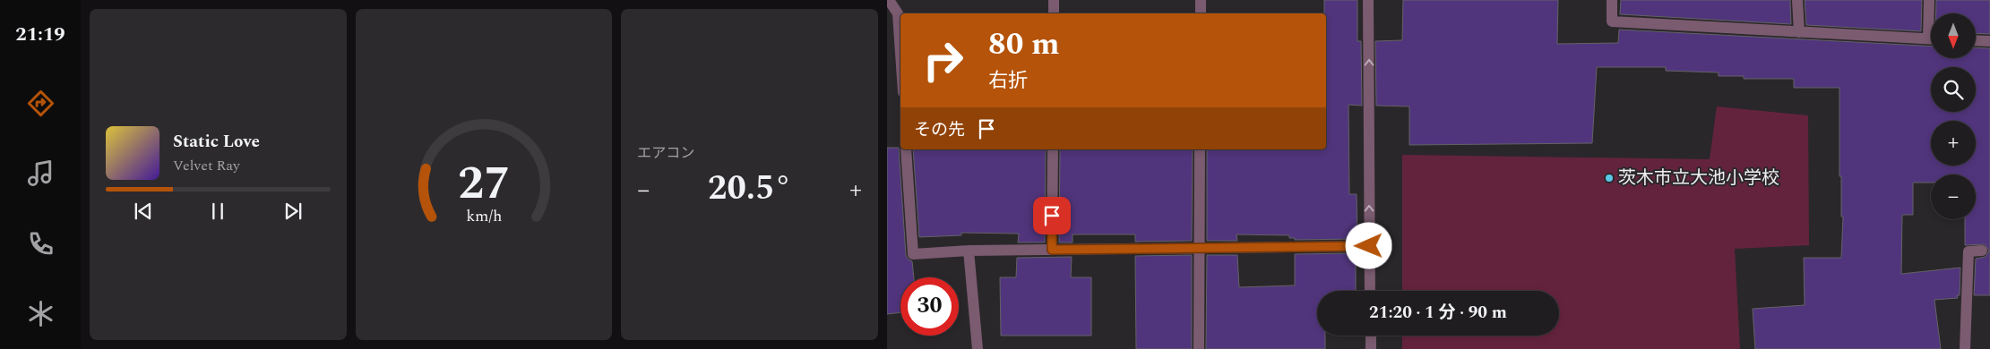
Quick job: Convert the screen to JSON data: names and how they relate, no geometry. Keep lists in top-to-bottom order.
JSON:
{
  "places": ["茨木市立大池小学校"],
  "north": "bottom",
  "page": {
    "tabs": "21:19",
    "tile": "エアコン",
    "map_buttons": ["+", "−"],
    "turn": ["80 m", "右折"],
    "then": "その先",
    "song": ["Static Love", "Velvet Ray"],
    "heat": ["−", "20.5°", "+"],
    "limit": "30",
    "trip": "21:20 · 1 分 · 90 m",
    "gauge": ["27", "km/h"]
  }
}
